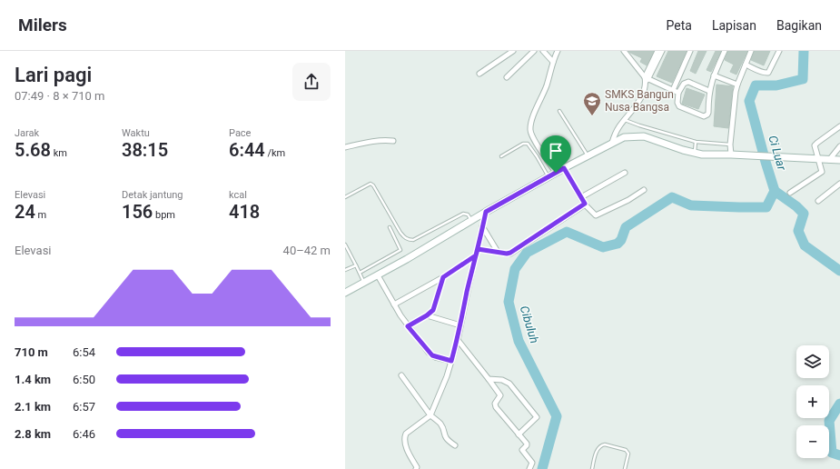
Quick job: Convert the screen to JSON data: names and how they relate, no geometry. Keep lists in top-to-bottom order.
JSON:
{
  "water": ["Ci Luar", "Cibuluh"],
  "places": {
    "school or university": ["SMKS Bangun Nusa Bangsa"]
  },
  "page": {
    "header": "Milers",
    "nav": ["Peta", "Lapisan", "Bagikan"],
    "heading": ["Lari pagi", "07:49 · 8 × 710 m"],
    "stats": [
      ["Jarak", "5.68 km"],
      ["Waktu", "38:15"],
      ["Pace", "6:44 /km"],
      ["Elevasi", "24 m"],
      ["Detak jantung", "156 bpm"],
      ["kcal", "418"]
    ],
    "chart": ["Elevasi", "40–42 m"],
    "list": [
      {
        "name": "710 m",
        "note": "6:54"
      },
      {
        "name": "1.4 km",
        "note": "6:50"
      },
      {
        "name": "2.1 km",
        "note": "6:57"
      },
      {
        "name": "2.8 km",
        "note": "6:46"
      }
    ],
    "map_buttons": ["+", "−"]
  }
}
